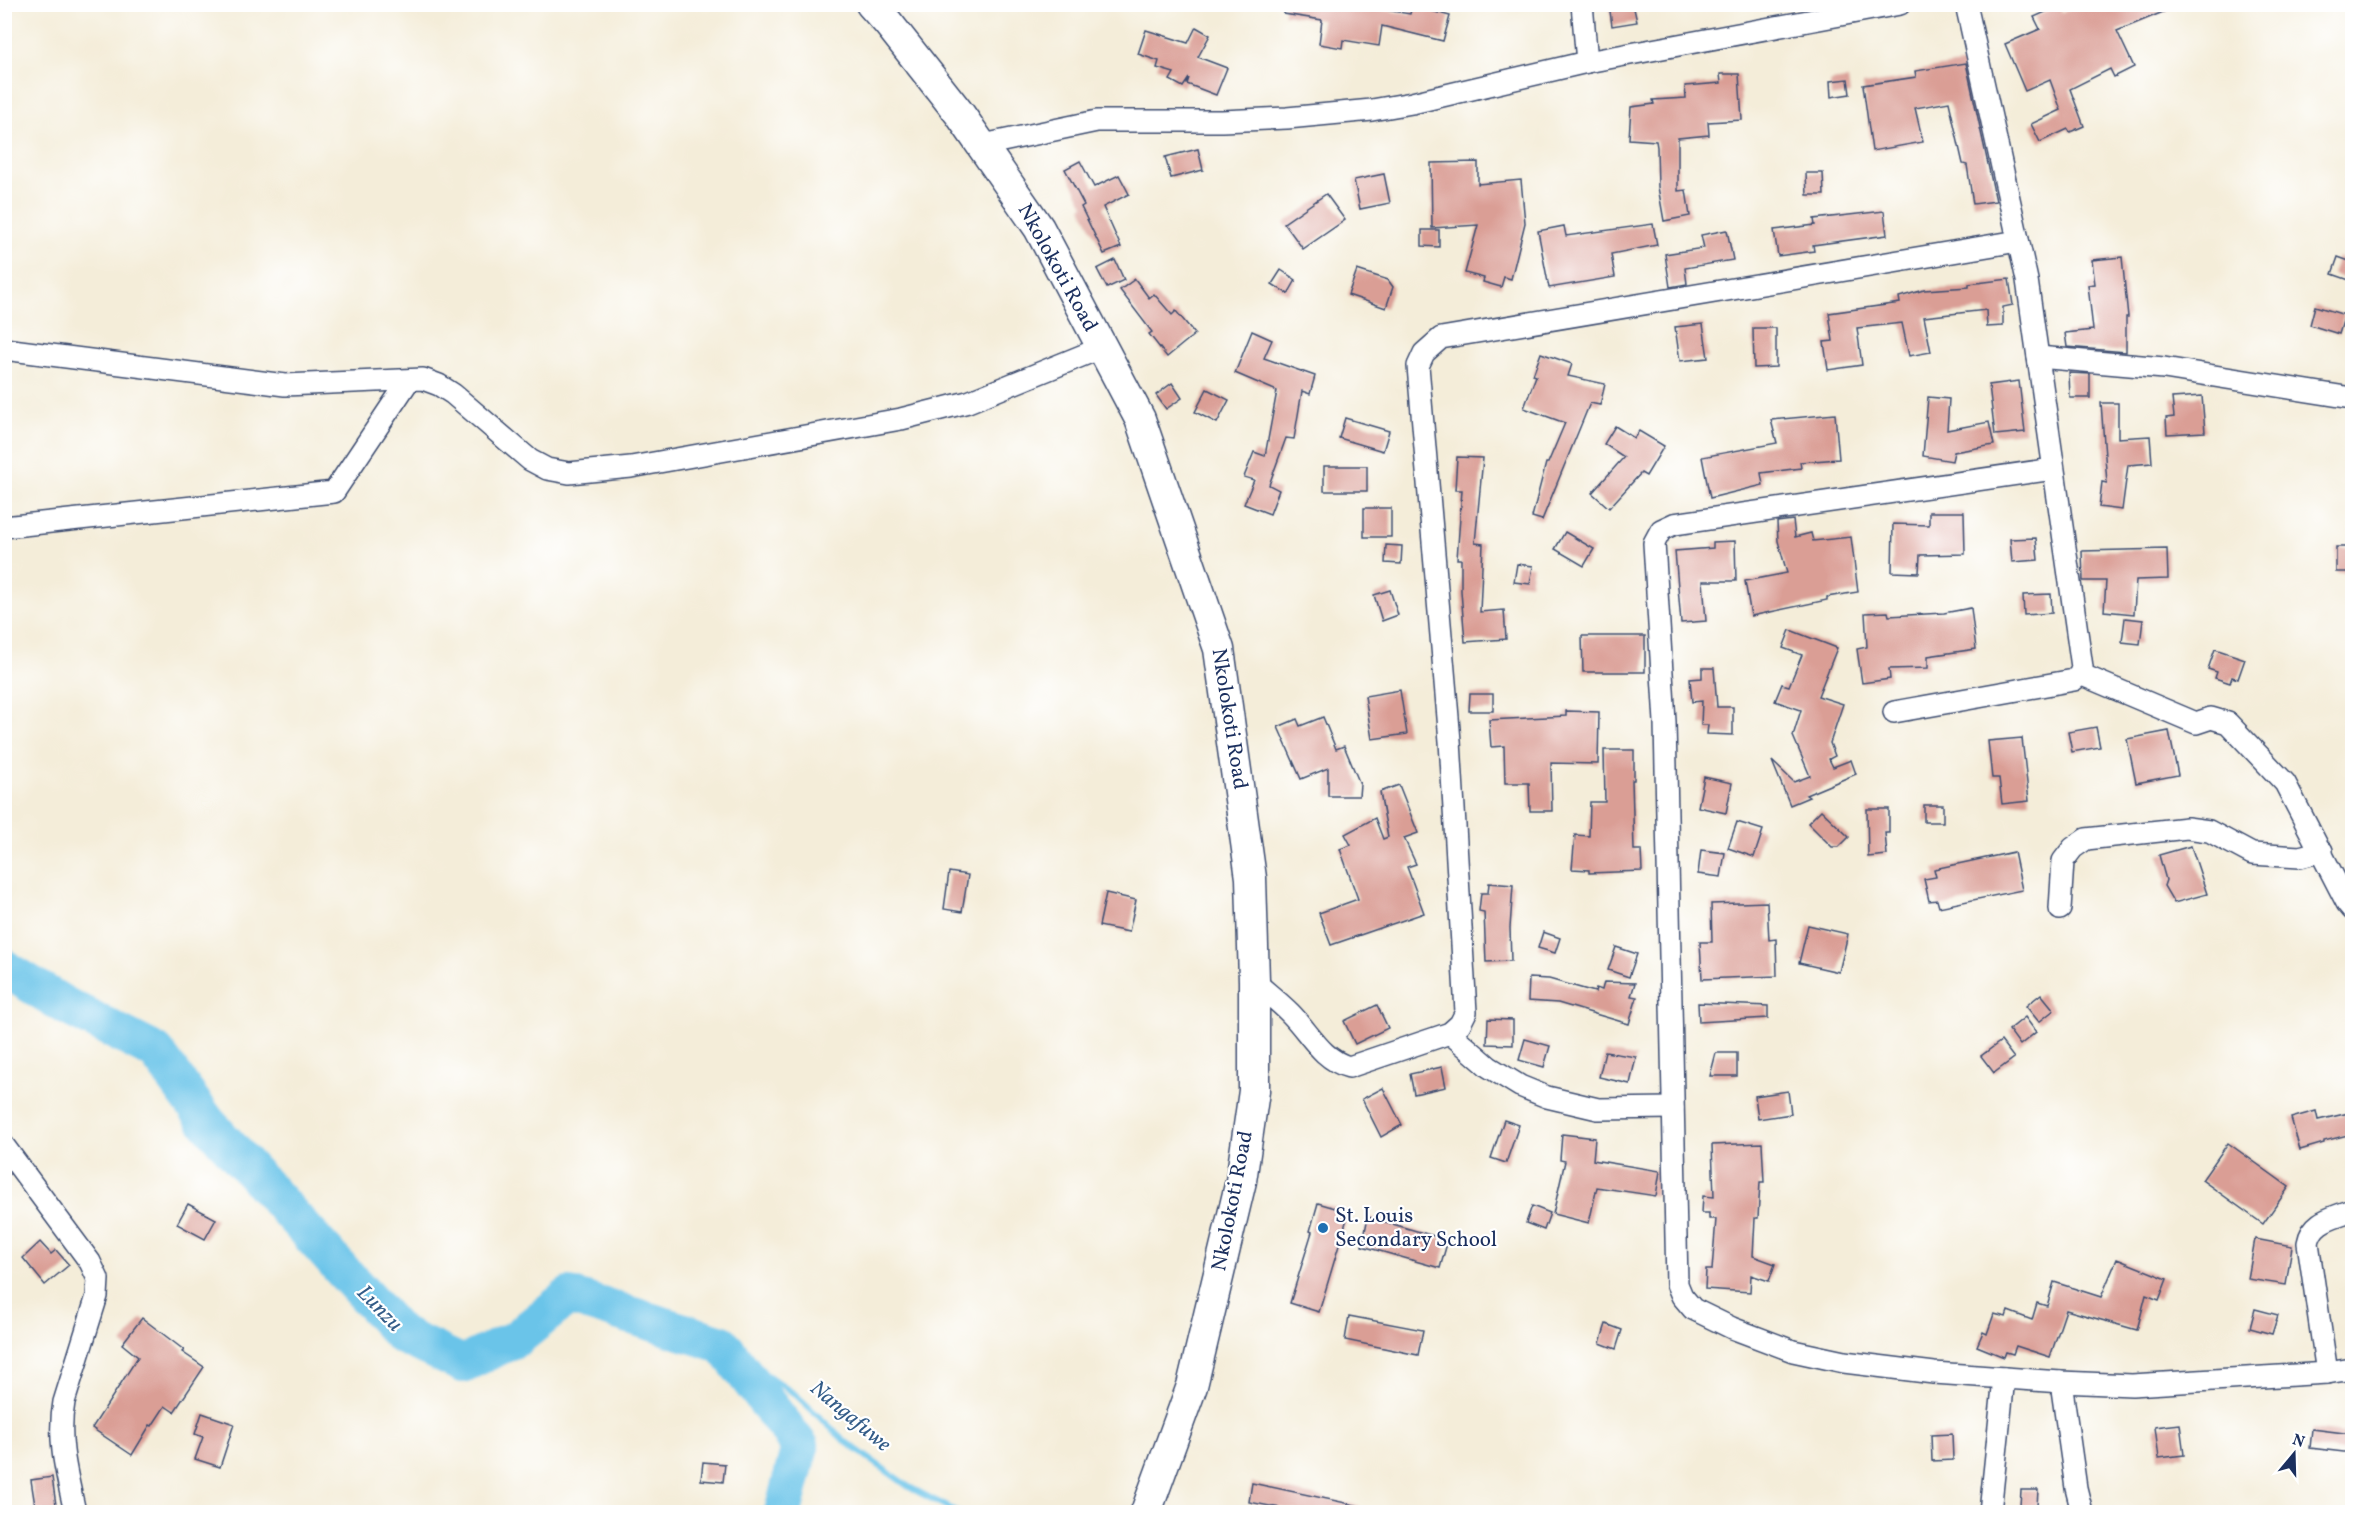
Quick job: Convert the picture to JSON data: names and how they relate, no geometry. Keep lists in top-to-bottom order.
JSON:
{
  "streets": {
    "main road": ["Nkolokoti Road"]
  },
  "water": ["Lunzu", "Nangafuwe"],
  "places": ["St. Louis Secondary School"],
  "north": "top"
}
